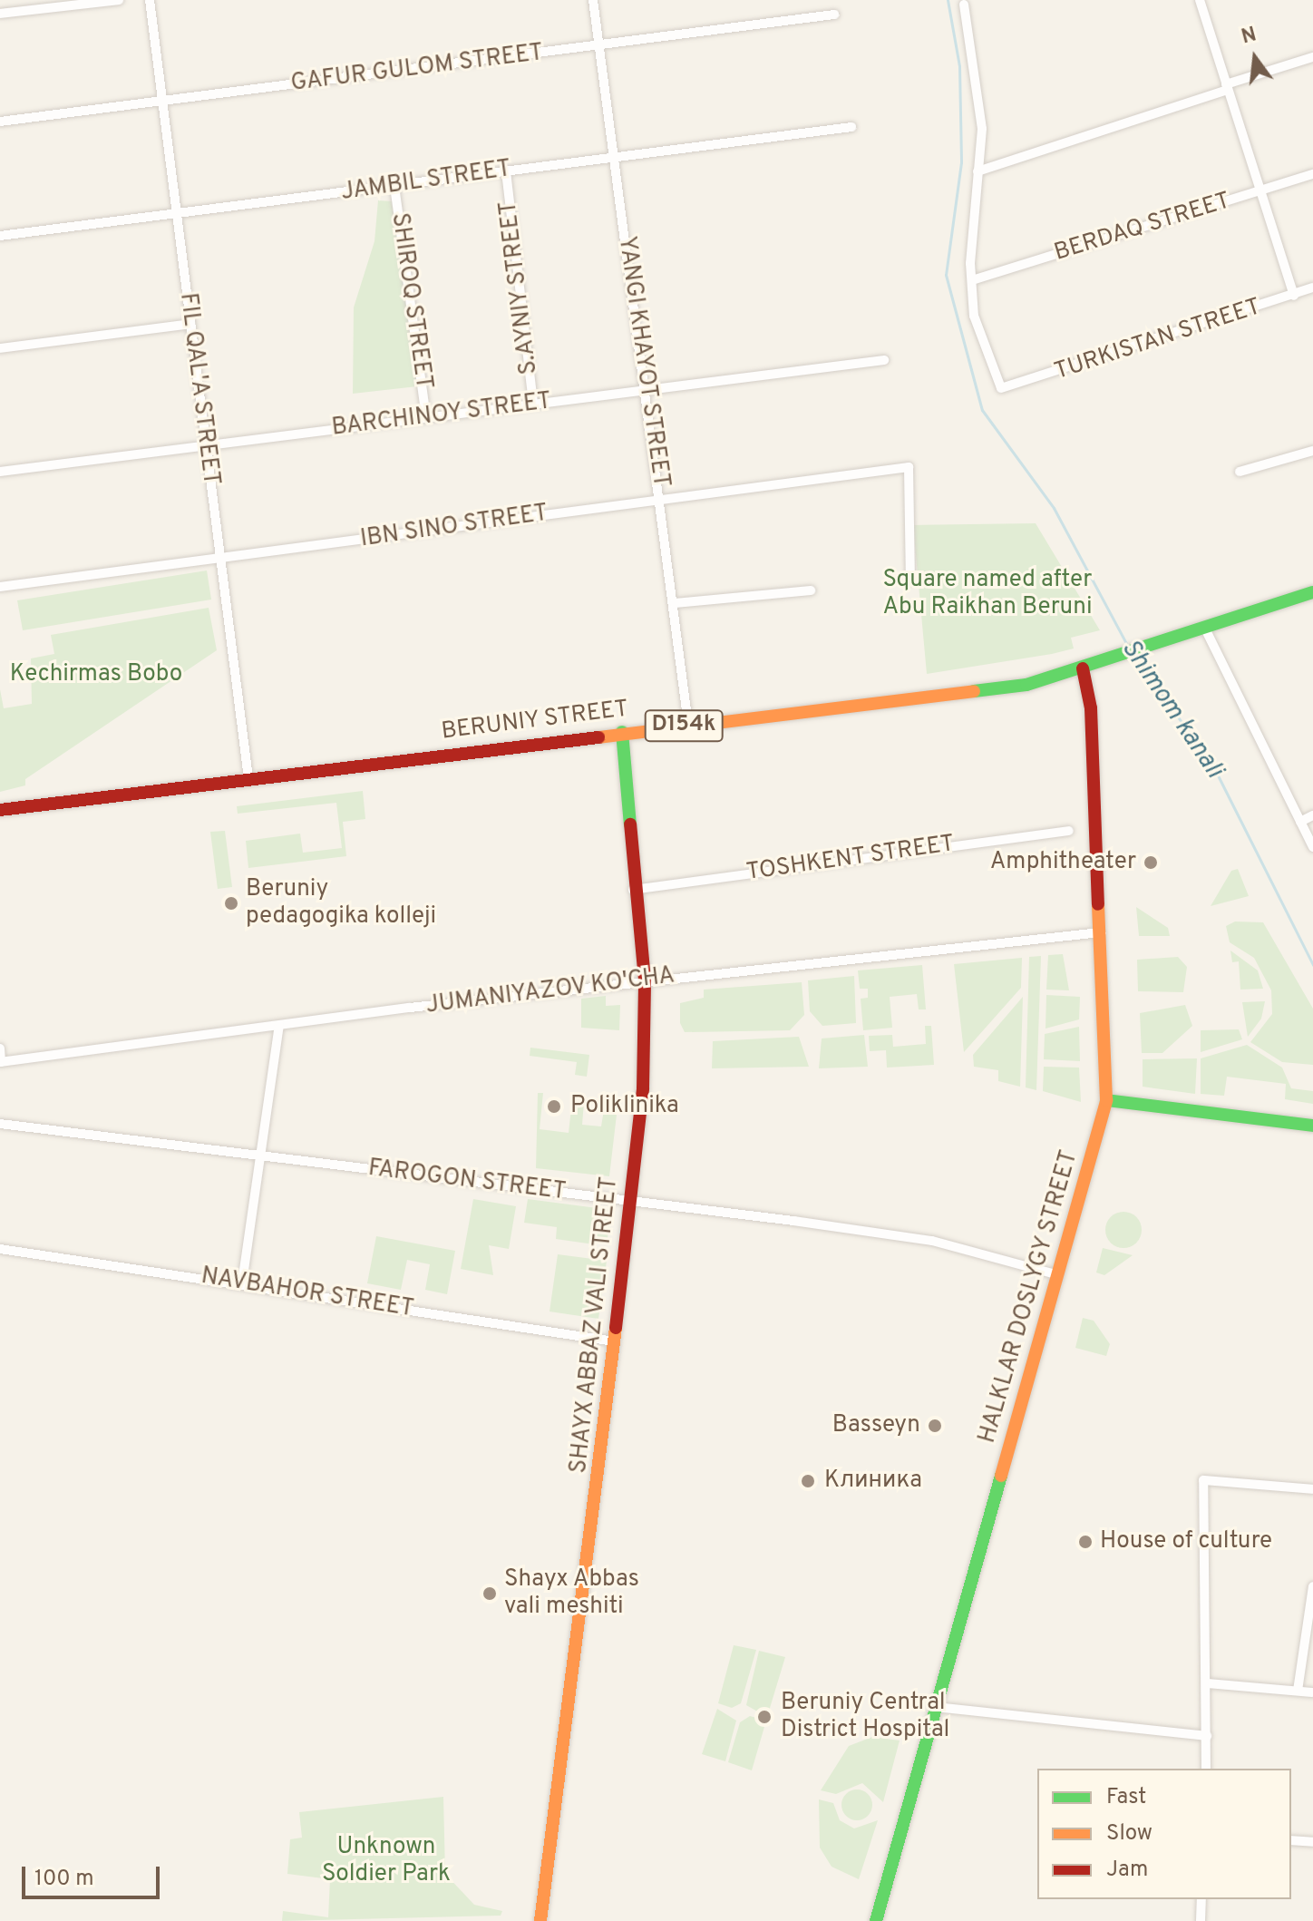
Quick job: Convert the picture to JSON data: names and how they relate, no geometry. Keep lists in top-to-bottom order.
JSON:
{
  "streets": {
    "street": [
      "GAFUR GULOM STREET",
      "JAMBIL STREET",
      "BERDAQ STREET",
      "S.AYNIY STREET",
      "SHIROQ STREET",
      "TURKISTAN STREET",
      "YANGI KHAYOT STREET",
      "FIL QAL'A STREET",
      "BARCHINOY STREET",
      "IBN SINO STREET",
      "BERUNIY STREET",
      "D154k",
      "TOSHKENT STREET",
      "JUMANIYAZOV KO'CHA",
      "FAROGON STREET",
      "NAVBAHOR STREET",
      "HALKLAR DOSLYGY STREET",
      "SHAYX ABBAZ VALI STREET"
    ]
  },
  "crossings": [
    ["GAFUR GULOM STREET", "YANGI KHAYOT STREET"],
    ["GAFUR GULOM STREET", "FIL QAL'A STREET"],
    ["JAMBIL STREET", "S.AYNIY STREET"],
    ["JAMBIL STREET", "SHIROQ STREET"],
    ["JAMBIL STREET", "YANGI KHAYOT STREET"],
    ["JAMBIL STREET", "FIL QAL'A STREET"],
    ["BERDAQ STREET", "TURKISTAN STREET"],
    ["S.AYNIY STREET", "BARCHINOY STREET"],
    ["SHIROQ STREET", "BARCHINOY STREET"],
    ["YANGI KHAYOT STREET", "BARCHINOY STREET"],
    ["YANGI KHAYOT STREET", "IBN SINO STREET"],
    ["YANGI KHAYOT STREET", "BERUNIY STREET"],
    ["FIL QAL'A STREET", "BARCHINOY STREET"],
    ["FIL QAL'A STREET", "IBN SINO STREET"],
    ["FIL QAL'A STREET", "BERUNIY STREET"],
    ["BERUNIY STREET", "D154k"],
    ["BERUNIY STREET", "HALKLAR DOSLYGY STREET"],
    ["BERUNIY STREET", "SHAYX ABBAZ VALI STREET"],
    ["TOSHKENT STREET", "SHAYX ABBAZ VALI STREET"],
    ["JUMANIYAZOV KO'CHA", "HALKLAR DOSLYGY STREET"],
    ["JUMANIYAZOV KO'CHA", "SHAYX ABBAZ VALI STREET"],
    ["FAROGON STREET", "HALKLAR DOSLYGY STREET"],
    ["FAROGON STREET", "SHAYX ABBAZ VALI STREET"],
    ["NAVBAHOR STREET", "SHAYX ABBAZ VALI STREET"]
  ],
  "water": ["Shimom kanali"],
  "parks": ["Square named after Abu Raikhan Beruni", "Kechirmas Bobo", "Unknown Soldier Park"],
  "places": [
    "Amphitheater",
    "Beruniy pedagogika kolleji",
    "Poliklinika",
    "Basseyn",
    "Клиника",
    "House of culture",
    "Shayx Abbas vali meshiti",
    "Beruniy Central District Hospital"
  ],
  "legend": ["Fast", "Slow", "Jam"],
  "scale_bar": "100 m",
  "north": "top"
}
